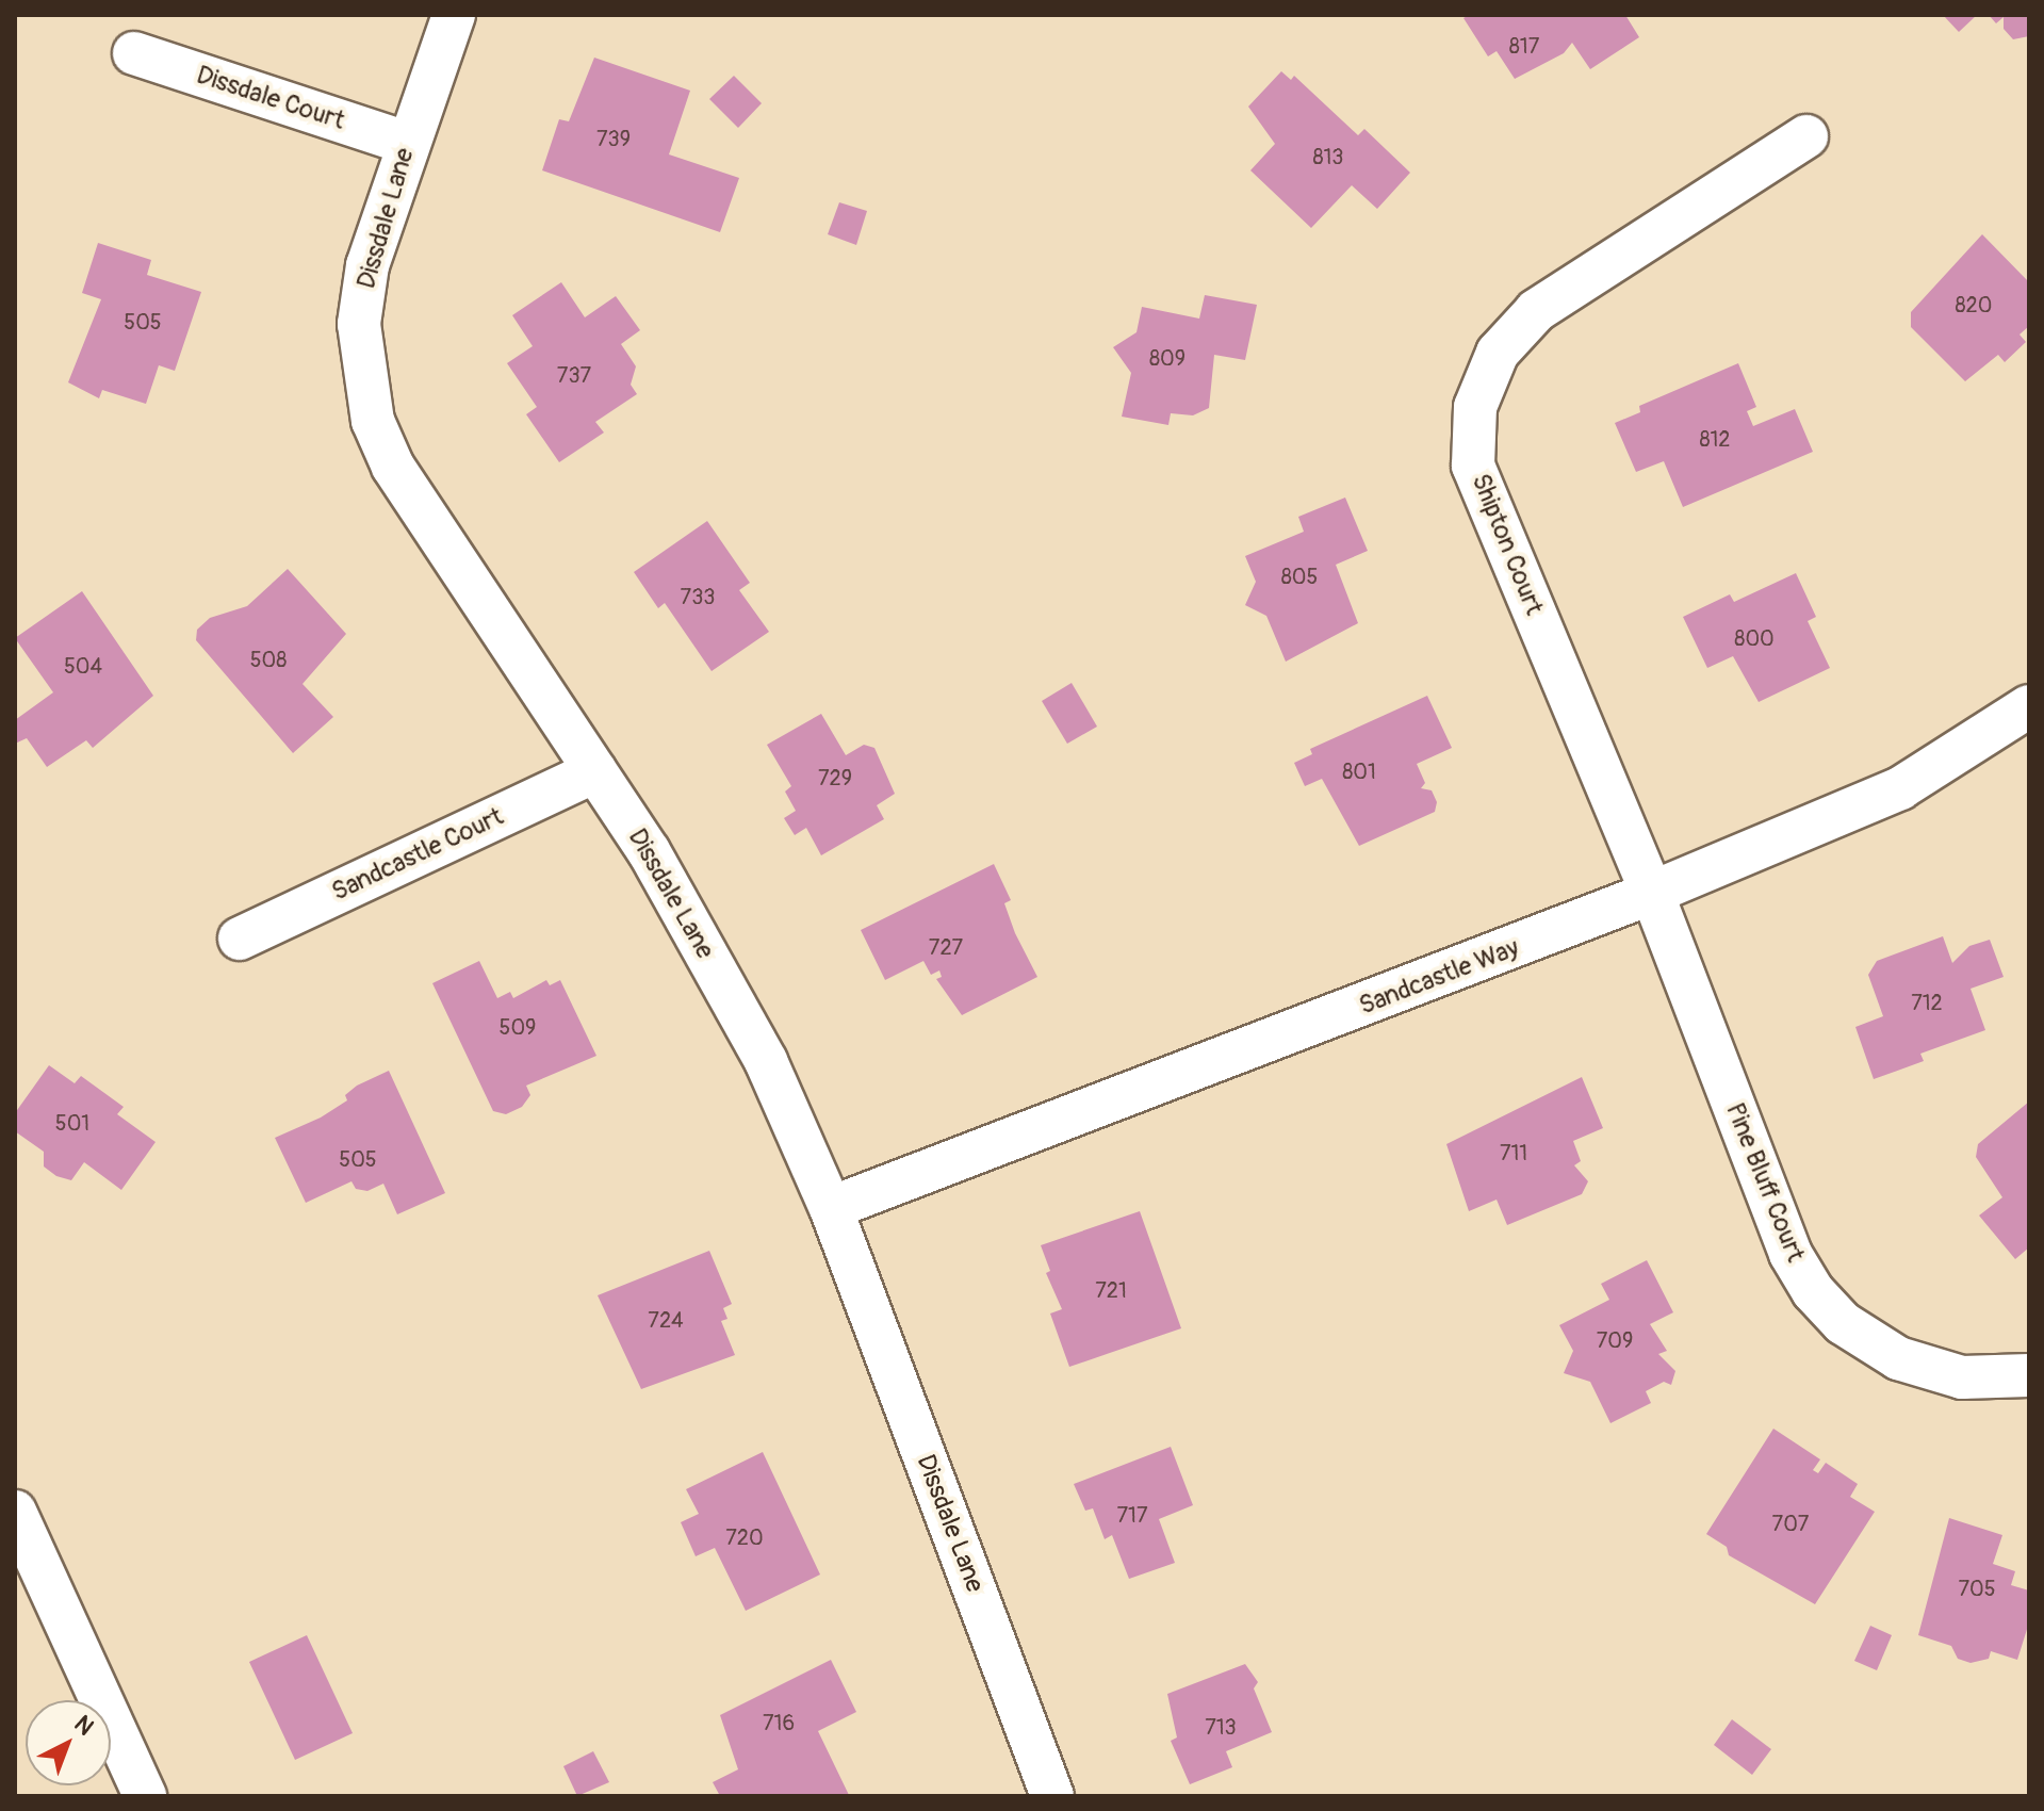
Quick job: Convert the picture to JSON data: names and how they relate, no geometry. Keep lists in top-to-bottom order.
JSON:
{
  "streets": {
    "street": [
      "Dissdale Court",
      "Dissdale Lane",
      "Shipton Court",
      "Sandcastle Court",
      "Sandcastle Way",
      "Pine Bluff Court"
    ]
  },
  "crossings": [
    ["Dissdale Court", "Dissdale Lane"],
    ["Dissdale Lane", "Sandcastle Court"],
    ["Dissdale Lane", "Sandcastle Way"],
    ["Shipton Court", "Sandcastle Way"],
    ["Shipton Court", "Pine Bluff Court"],
    ["Sandcastle Way", "Pine Bluff Court"]
  ],
  "house_numbers": [
    "817",
    "739",
    "813",
    "820",
    "505",
    "809",
    "737",
    "812",
    "805",
    "733",
    "800",
    "508",
    "504",
    "801",
    "729",
    "727",
    "712",
    "509",
    "501",
    "711",
    "505",
    "721",
    "724",
    "709",
    "717",
    "707",
    "720",
    "705",
    "716",
    "713"
  ],
  "north": "top right"
}
